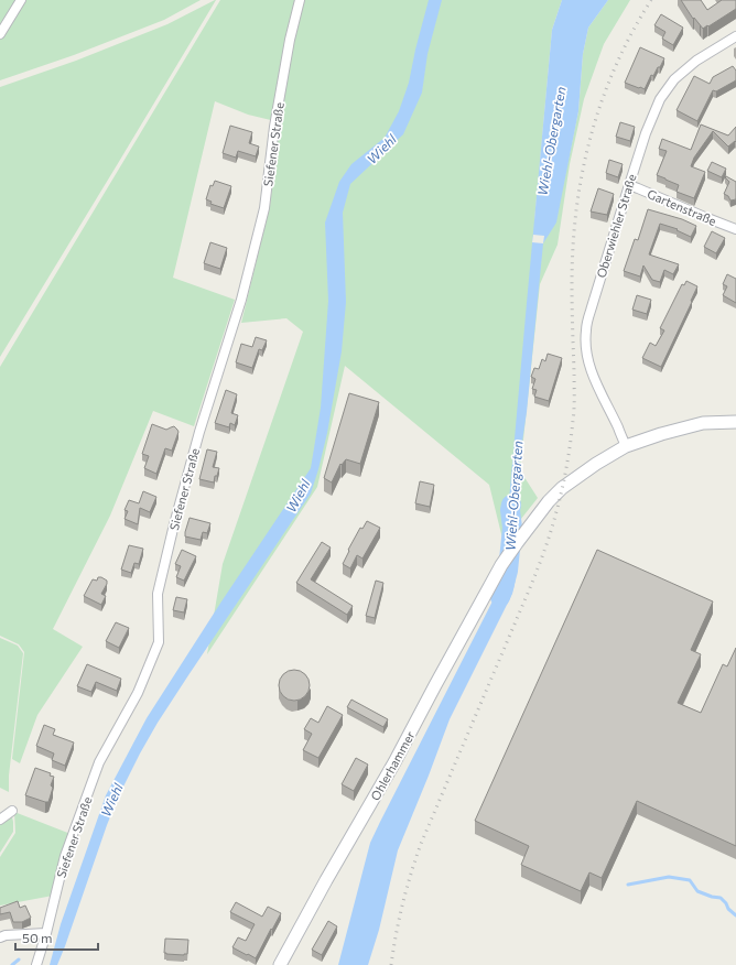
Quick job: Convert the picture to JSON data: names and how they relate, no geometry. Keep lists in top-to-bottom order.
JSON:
{
  "streets": {
    "street": [
      "Siefener Straße",
      "Gartenstraße",
      "Oberwiehler Straße",
      "Ohlerhammer"
    ]
  },
  "crossings": [
    ["Gartenstraße", "Oberwiehler Straße"],
    ["Oberwiehler Straße", "Ohlerhammer"]
  ],
  "water": ["Wiehl-Obergarten", "Wiehl"],
  "scale_bar": "50 m"
}
